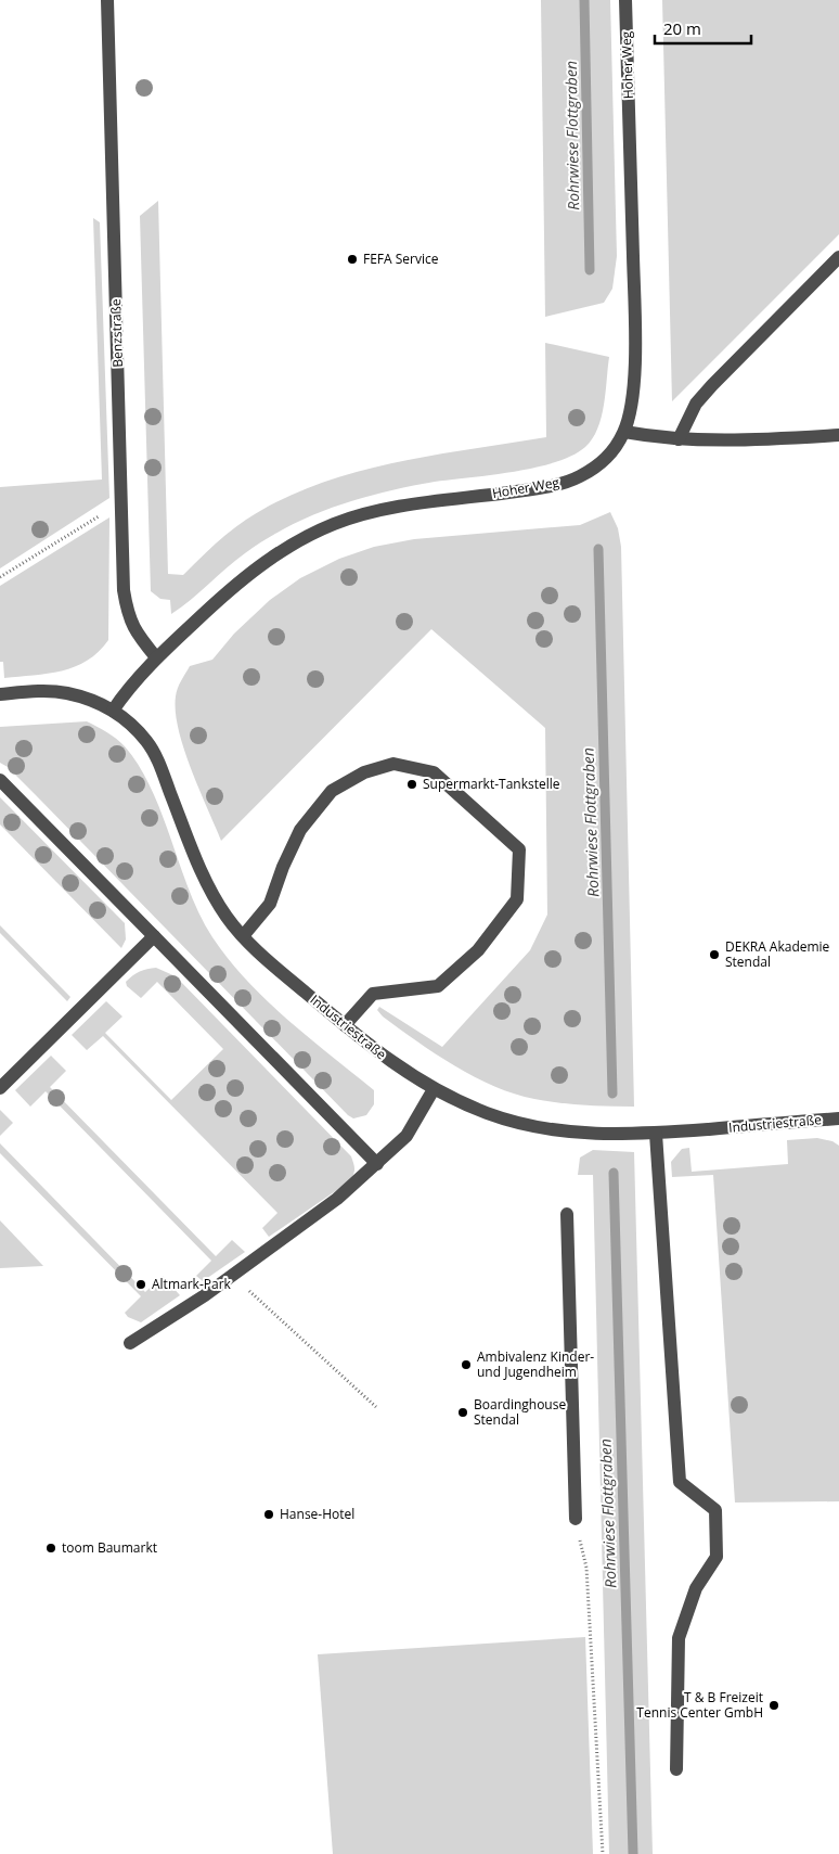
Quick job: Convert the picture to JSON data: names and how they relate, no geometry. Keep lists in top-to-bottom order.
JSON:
{
  "streets": {
    "street": ["Hoher Weg", "Benzstraße", "Industriestraße"]
  },
  "crossings": [
    ["Hoher Weg", "Benzstraße"],
    ["Hoher Weg", "Industriestraße"]
  ],
  "water": ["Rohrwiese Flottgraben"],
  "places": [
    "FEFA Service",
    "Supermarkt-Tankstelle",
    "DEKRA Akademie Stendal",
    "Altmark-Park",
    "Ambivalenz Kinder- und Jugendheim",
    "Boardinghouse Stendal",
    "Hanse-Hotel",
    "toom Baumarkt",
    "T & B Freizeit Tennis Center GmbH"
  ],
  "scale_bar": "20 m"
}
